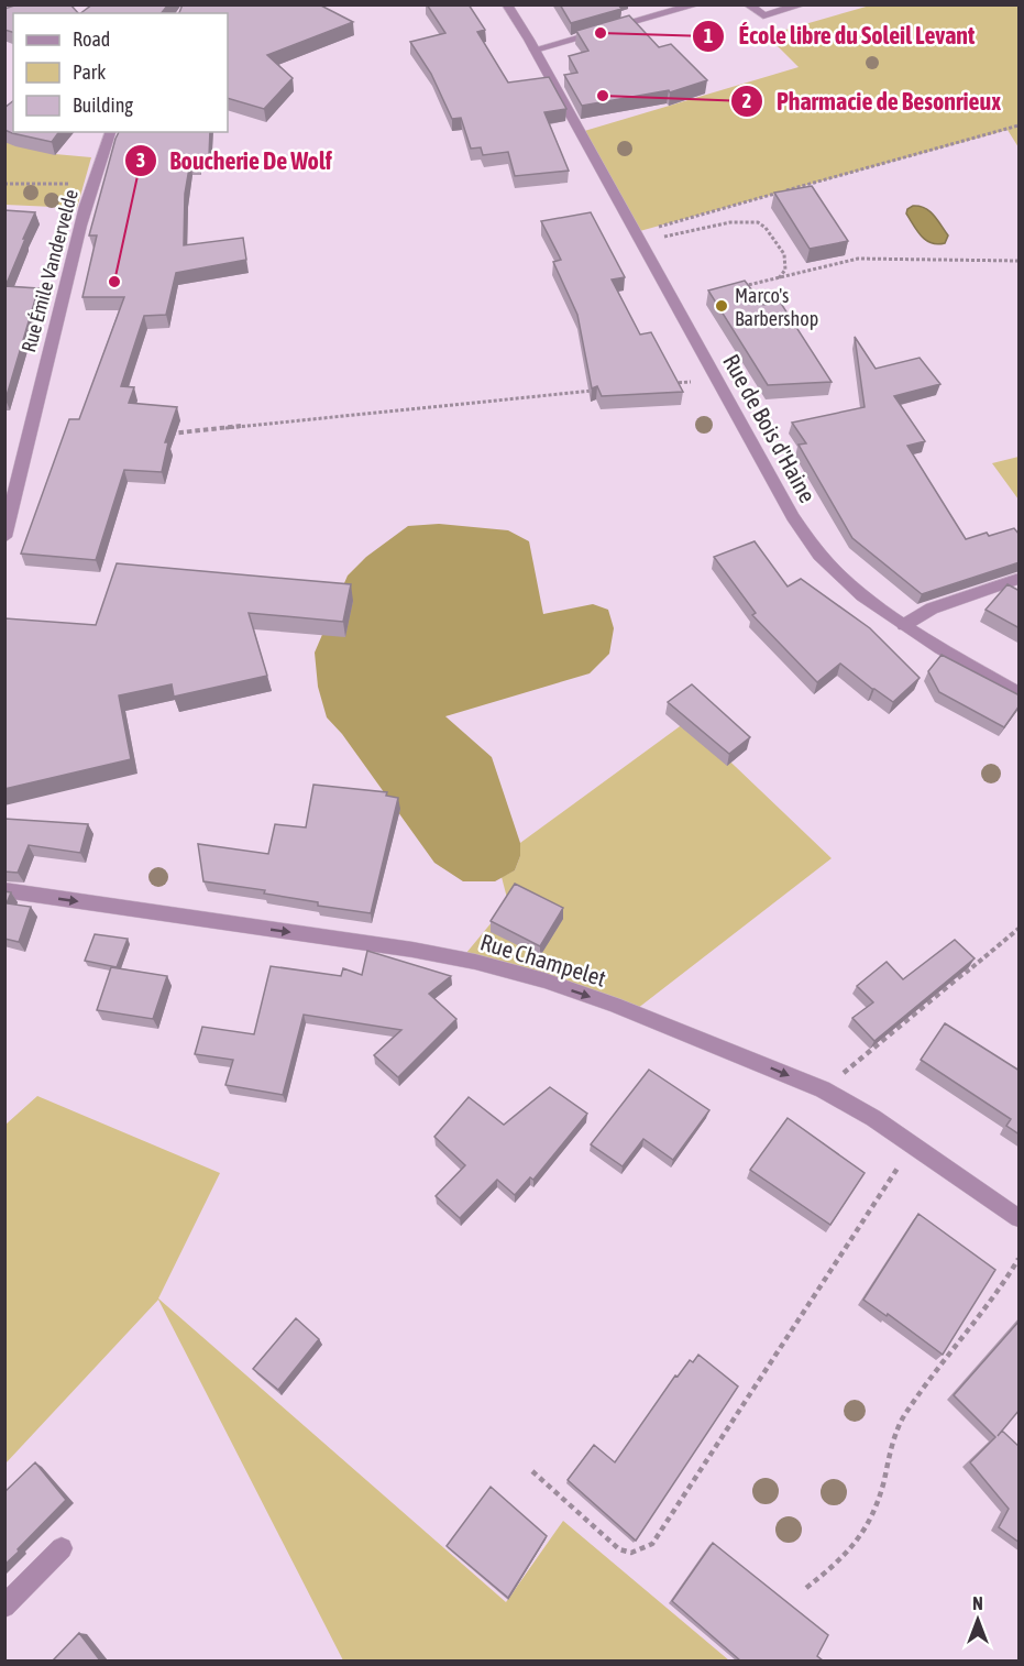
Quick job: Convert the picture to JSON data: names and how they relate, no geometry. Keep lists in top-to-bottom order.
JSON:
{
  "streets": {
    "street": ["Rue Émile Vandervelde", "Rue de Bois d'Haine", "Rue Champelet"]
  },
  "one_way": ["Rue Champelet"],
  "places": [
    "École libre du Soleil Levant",
    "Pharmacie de Besonrieux",
    "Boucherie De Wolf",
    "Marco's Barbershop"
  ],
  "legend": ["Road", "Park", "Building"],
  "north": "top"
}
